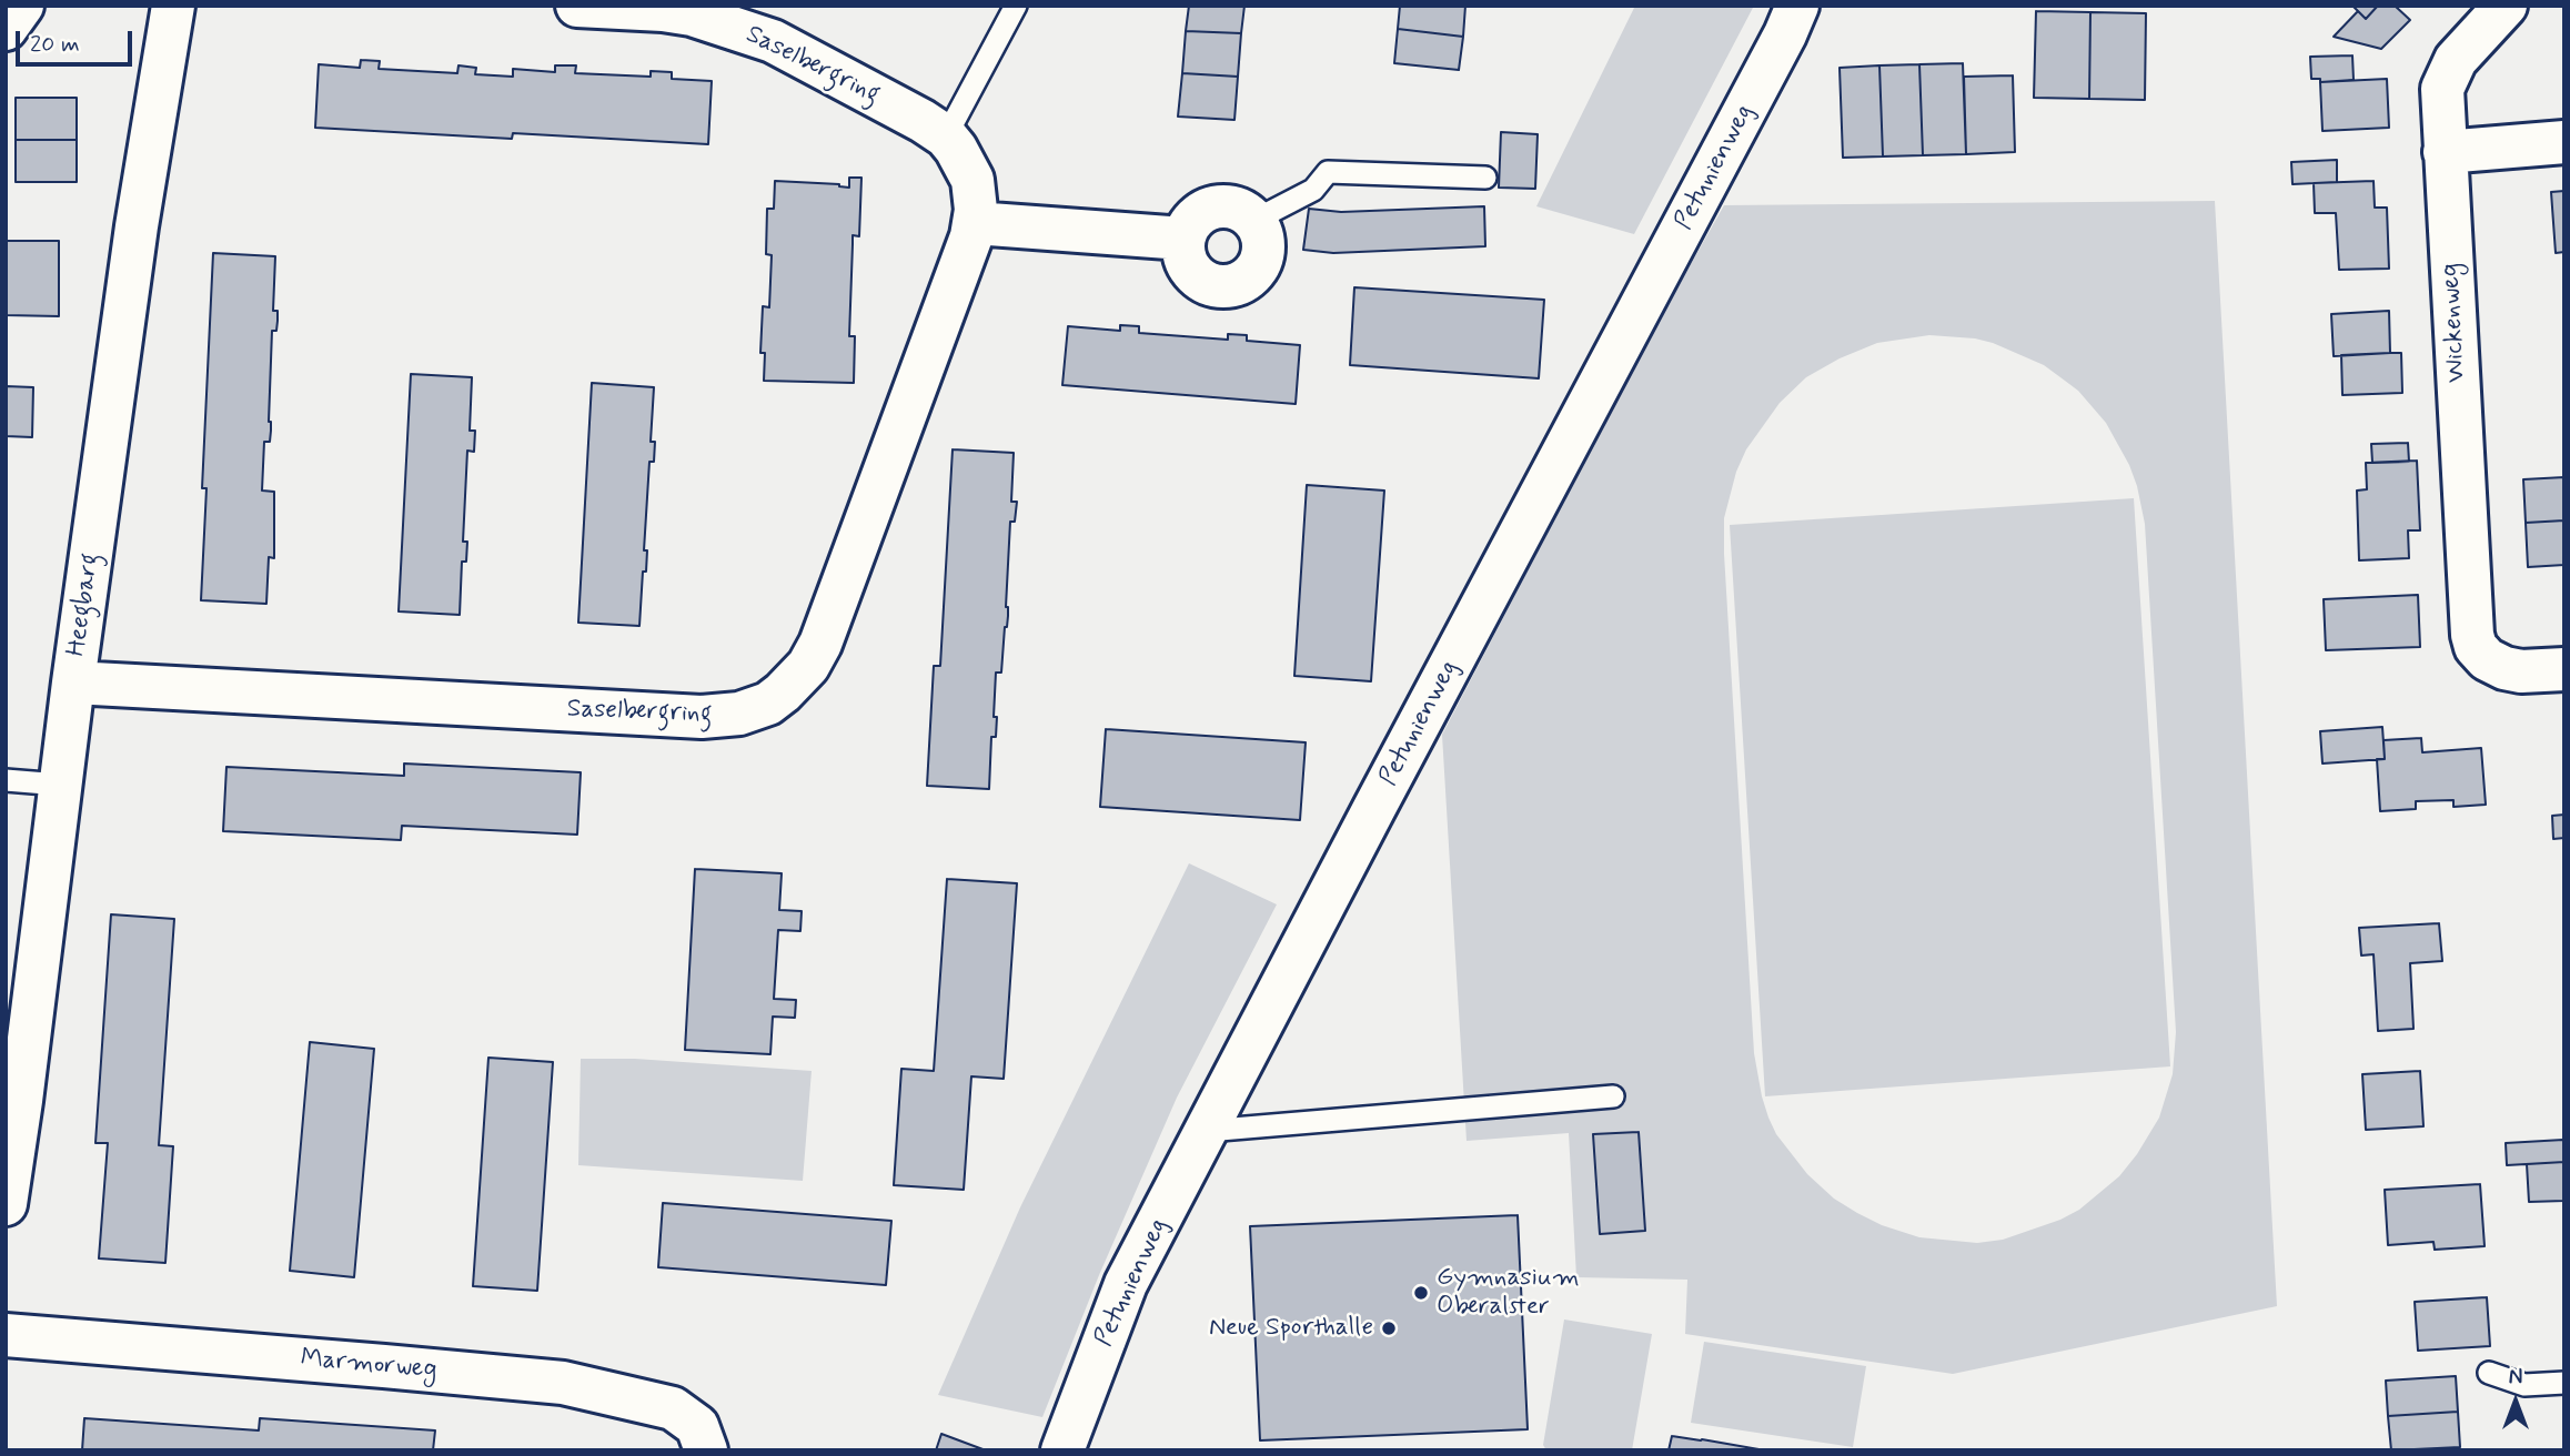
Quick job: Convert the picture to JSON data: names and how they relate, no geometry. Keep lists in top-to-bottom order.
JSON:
{
  "streets": {
    "street": [
      "Saselbergring",
      "Petunienweg",
      "Wickenweg",
      "Heegbarg",
      "Marmorweg"
    ]
  },
  "crossings": [
    ["Saselbergring", "Heegbarg"]
  ],
  "places": ["Gymnasium Oberalster", "Neue Sporthalle"],
  "scale_bar": "20 m",
  "north": "top"
}
